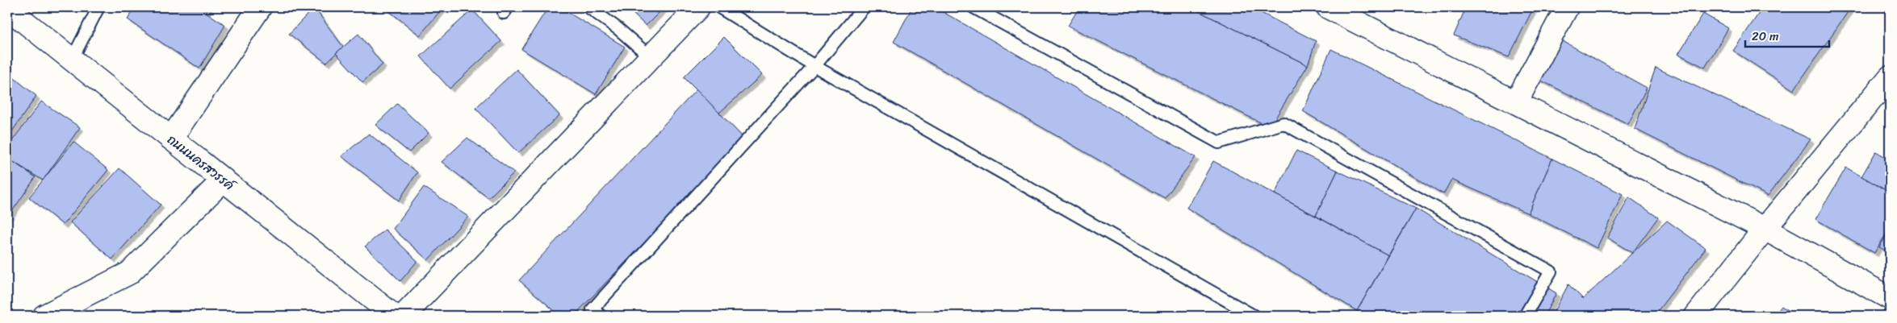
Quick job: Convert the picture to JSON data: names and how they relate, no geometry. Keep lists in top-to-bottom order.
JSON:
{
  "streets": {
    "street": ["ถนนนครสวรรค์"]
  },
  "scale_bar": "20 m"
}
